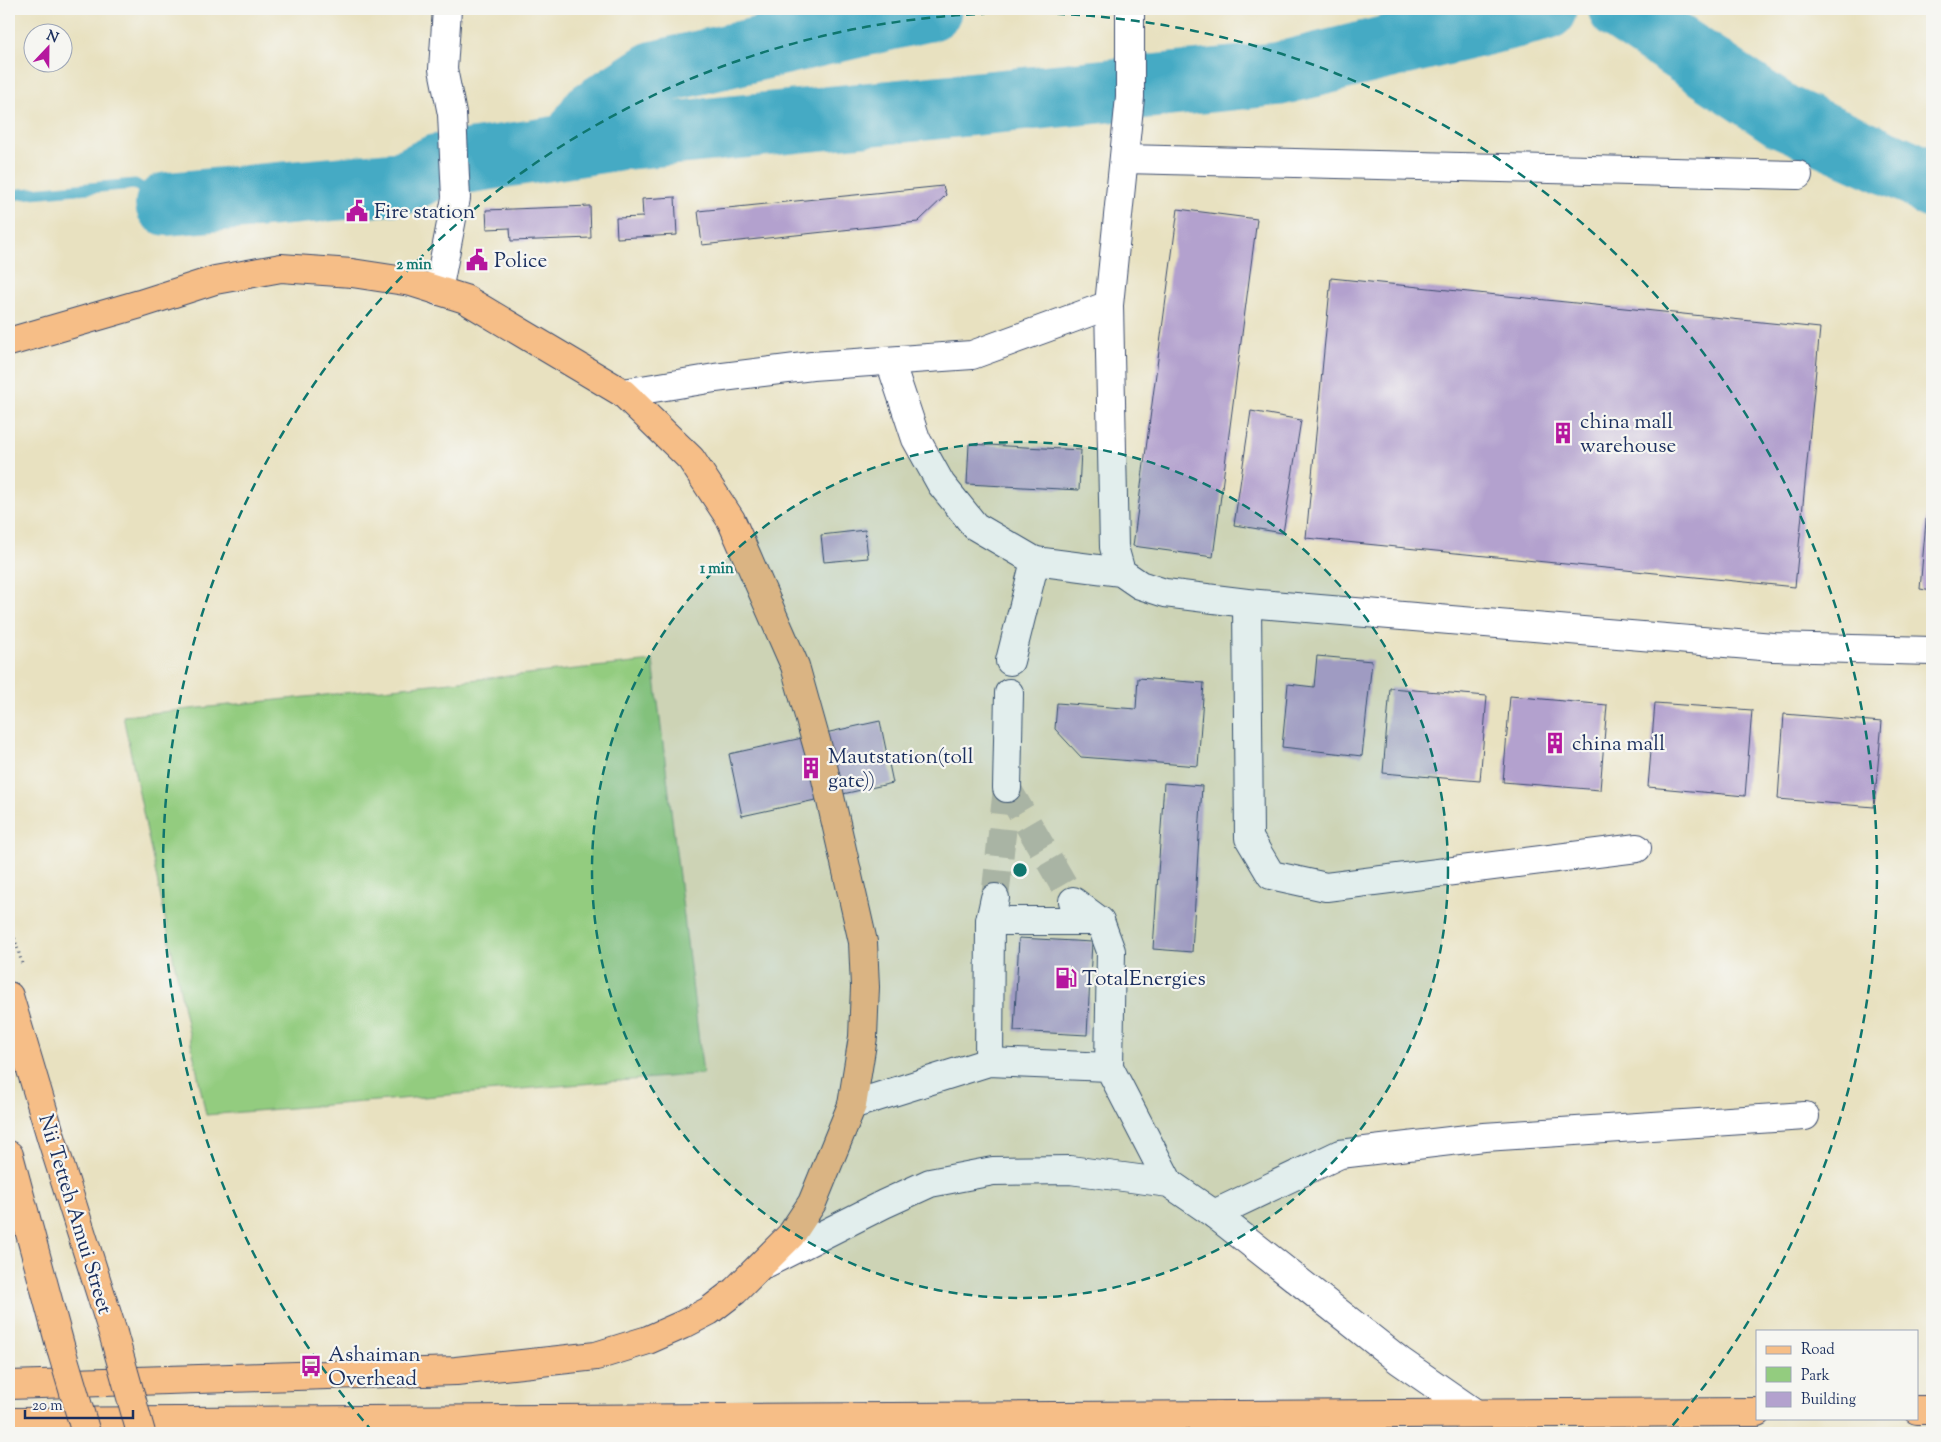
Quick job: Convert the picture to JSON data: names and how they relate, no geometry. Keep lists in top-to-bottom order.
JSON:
{
  "streets": {
    "main road": ["Nii Tetteh Amui Street"]
  },
  "places": {
    "public building": ["Fire station", "Police"],
    "building": ["china mall warehouse", "china mall", "Mautstation(toll gate))"],
    "fuel station": ["TotalEnergies"],
    "bus stop": ["Ashaiman Overhead"]
  },
  "legend": ["Road", "Park", "Building"],
  "scale_bar": "20 m",
  "north": "top",
  "rings": ["2 min", "1 min"]
}
